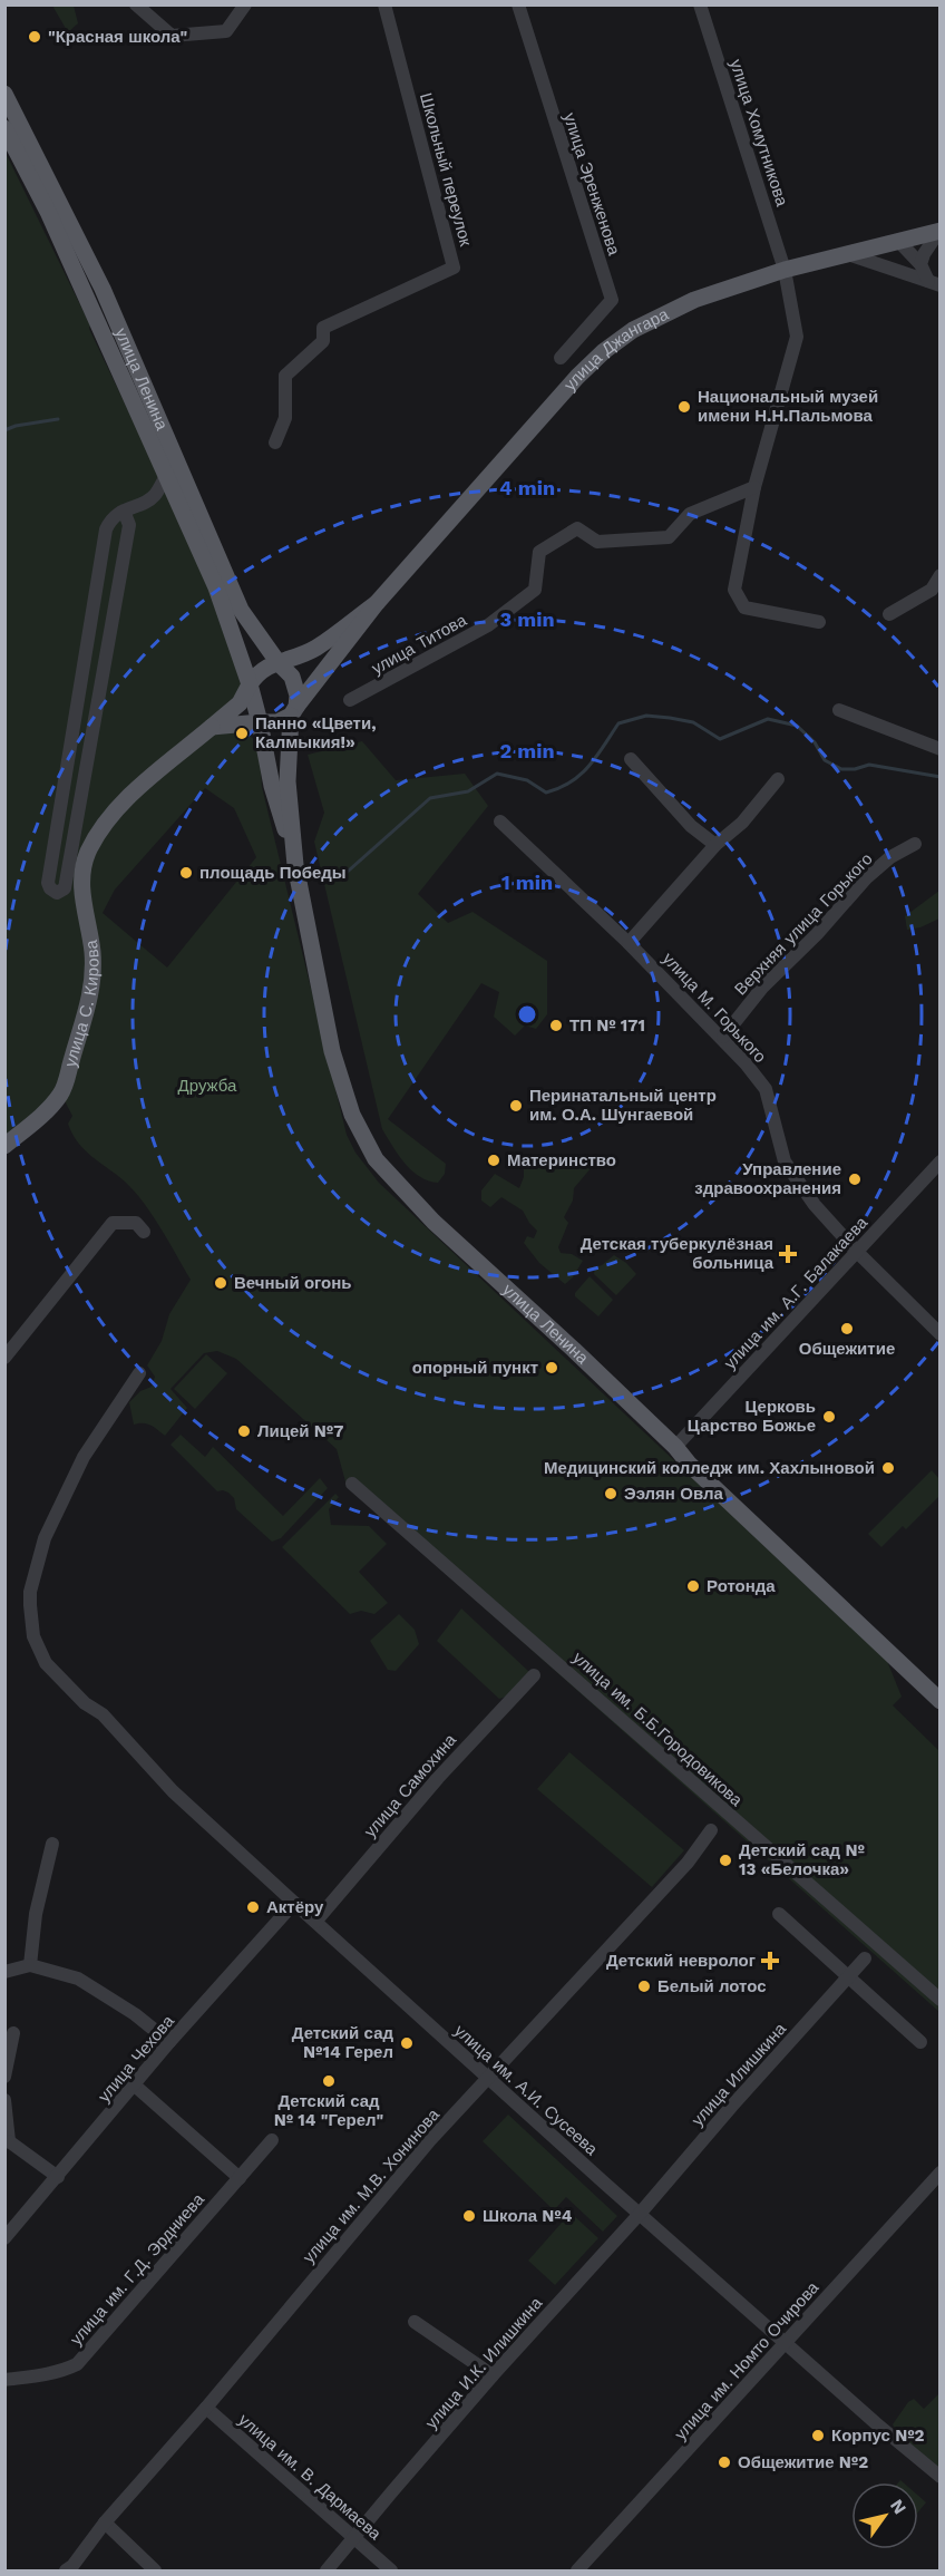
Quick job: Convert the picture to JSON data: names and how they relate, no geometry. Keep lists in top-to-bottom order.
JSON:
{
  "streets": {
    "main road": ["улица Джангара", "улица Ленина", "улица С. Кирова"],
    "street": [
      "улица Хомутникова",
      "Школьный переулок",
      "улица Эренженова",
      "улица Титова",
      "Верхняя улица Горького",
      "улица М. Горького",
      "улица им. А.Г. Балакаева",
      "улица им. Б.Б.Городовикова",
      "улица Самохина",
      "улица Чехова",
      "улица Илишкина",
      "улица им. А.И. Сусеева",
      "улица им. М.В. Хонинова",
      "улица им. Г.Д. Эрдниева",
      "улица им. Номто Очирова",
      "улица И.К. Илишкина",
      "улица им. В. Дармаева"
    ]
  },
  "crossings": [
    ["улица Хомутникова", "улица Джангара"],
    ["улица Джангара", "улица Ленина"],
    ["улица Джангара", "улица С. Кирова"],
    ["улица Ленина", "улица С. Кирова"],
    ["улица Ленина", "улица им. А.Г. Балакаева"],
    ["Верхняя улица Горького", "улица М. Горького"],
    ["улица М. Горького", "улица им. А.Г. Балакаева"],
    ["улица Самохина", "улица им. А.И. Сусеева"],
    ["улица Чехова", "улица им. А.И. Сусеева"],
    ["улица Илишкина", "улица им. А.И. Сусеева"],
    ["улица Илишкина", "улица И.К. Илишкина"],
    ["улица им. А.И. Сусеева", "улица им. М.В. Хонинова"],
    ["улица им. А.И. Сусеева", "улица им. Номто Очирова"],
    ["улица им. А.И. Сусеева", "улица И.К. Илишкина"],
    ["улица им. М.В. Хонинова", "улица им. В. Дармаева"],
    ["улица И.К. Илишкина", "улица им. В. Дармаева"]
  ],
  "parks": ["Дружба"],
  "places": {
    "other": [
      "\"Красная школа\"",
      "Национальный музей имени Н.Н.Пальмова",
      "Панно «Цвети, Калмыкия!»",
      "площадь Победы",
      "ТП № 171",
      "Перинатальный центр им. О.А. Шунгаевой",
      "Материнство",
      "Управление здравоохранения",
      "Вечный огонь",
      "Общежитие",
      "опорный пункт",
      "Церковь Царство Божье",
      "Лицей №7",
      "Медицинский колледж им. Хахлыновой",
      "Ээлян Овла",
      "Ротонда",
      "Детский сад № 13 «Белочка»",
      "Актёру",
      "Белый лотос",
      "Детский сад №14 Герел",
      "Детский сад № 14 \"Герел\"",
      "Школа №4",
      "Корпус №2",
      "Общежитие №2"
    ],
    "health": ["Детская туберкулёзная больница", "Детский невролог"]
  },
  "north": "top right",
  "rings": [
    "4 min",
    "3 min",
    "2 min",
    "1 min"
  ]
}
